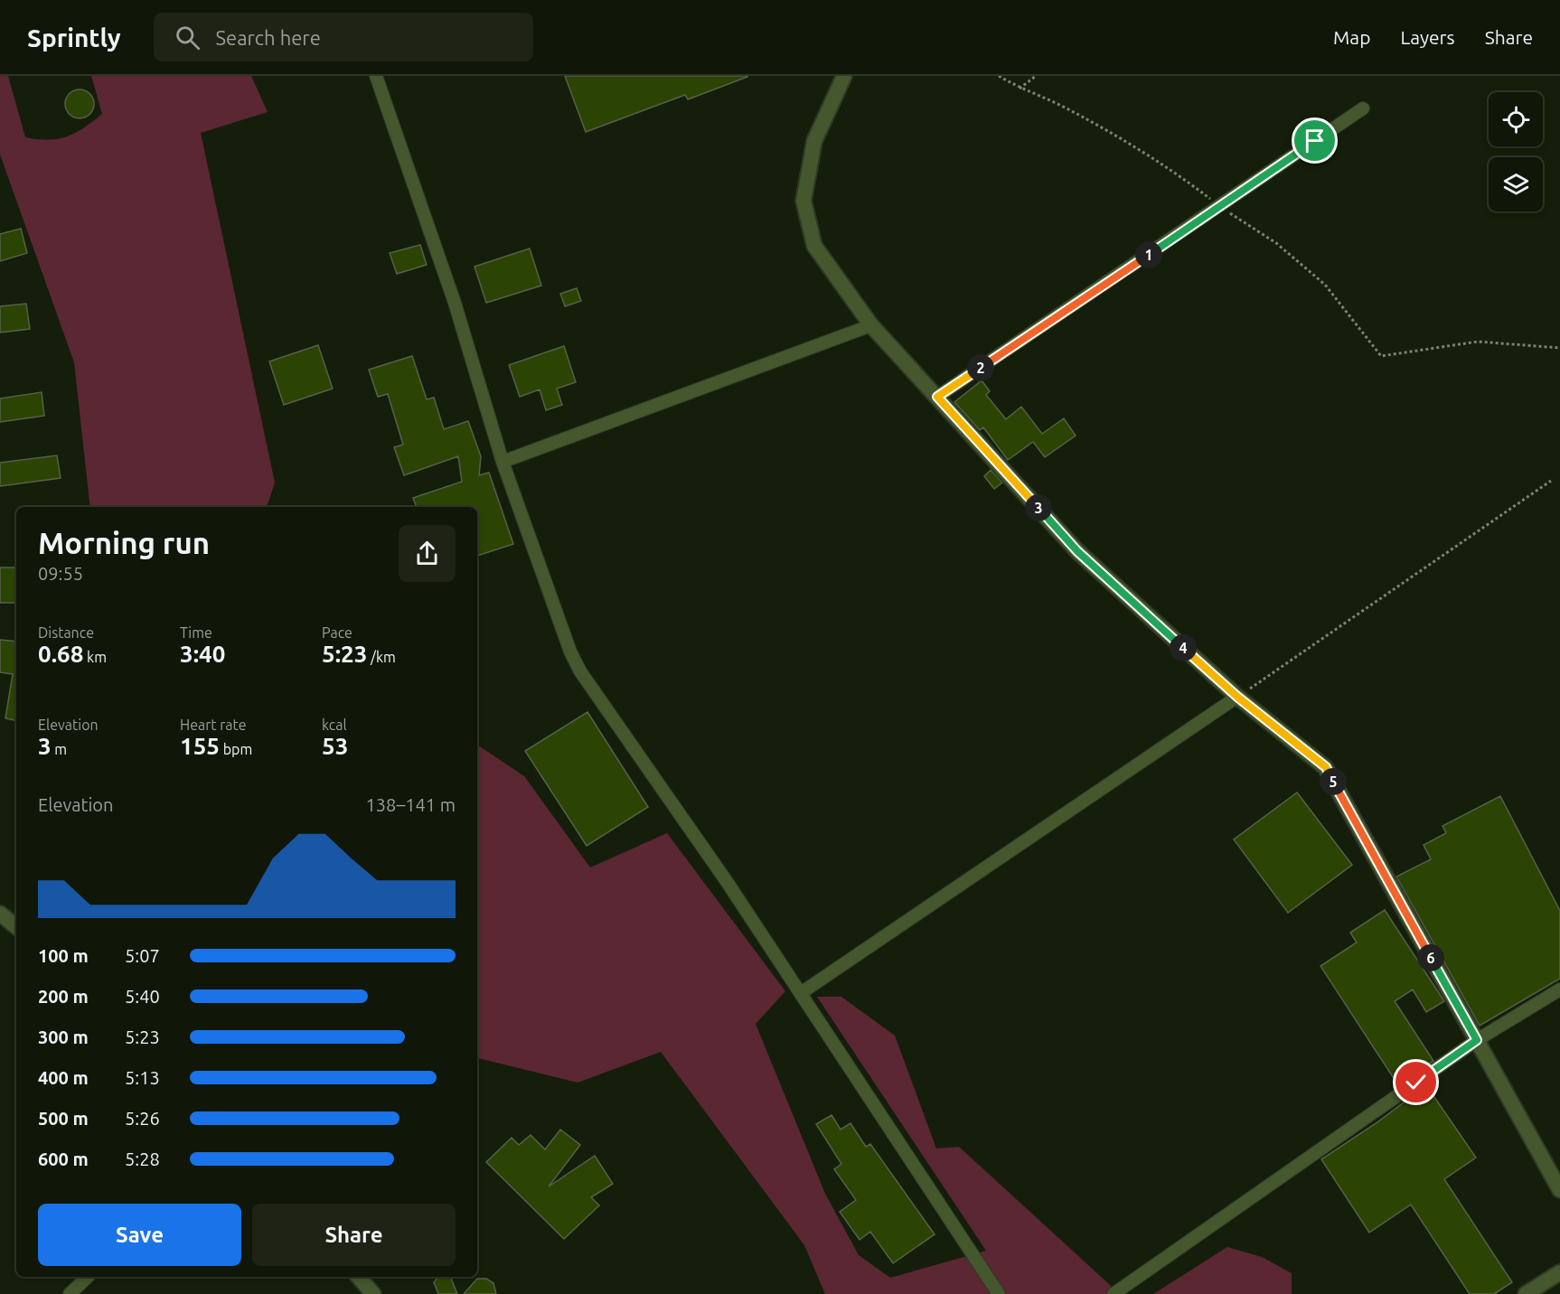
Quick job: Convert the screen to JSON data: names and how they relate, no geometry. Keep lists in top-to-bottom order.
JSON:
{
  "page": {
    "header": "Sprintly",
    "search": "Search here",
    "nav": ["Map", "Layers", "Share"],
    "pins": [
      "1",
      "2",
      "3",
      "4",
      "5",
      "6"
    ],
    "heading": ["Morning run", "09:55"],
    "stats": [
      ["Distance", "0.68 km"],
      ["Time", "3:40"],
      ["Pace", "5:23 /km"],
      ["Elevation", "3 m"],
      ["Heart rate", "155 bpm"],
      ["kcal", "53"]
    ],
    "chart": ["Elevation", "138–141 m"],
    "list": [
      {
        "name": "100 m",
        "note": "5:07"
      },
      {
        "name": "200 m",
        "note": "5:40"
      },
      {
        "name": "300 m",
        "note": "5:23"
      },
      {
        "name": "400 m",
        "note": "5:13"
      },
      {
        "name": "500 m",
        "note": "5:26"
      },
      {
        "name": "600 m",
        "note": "5:28"
      }
    ],
    "buttons": ["Save", "Share"]
  }
}
